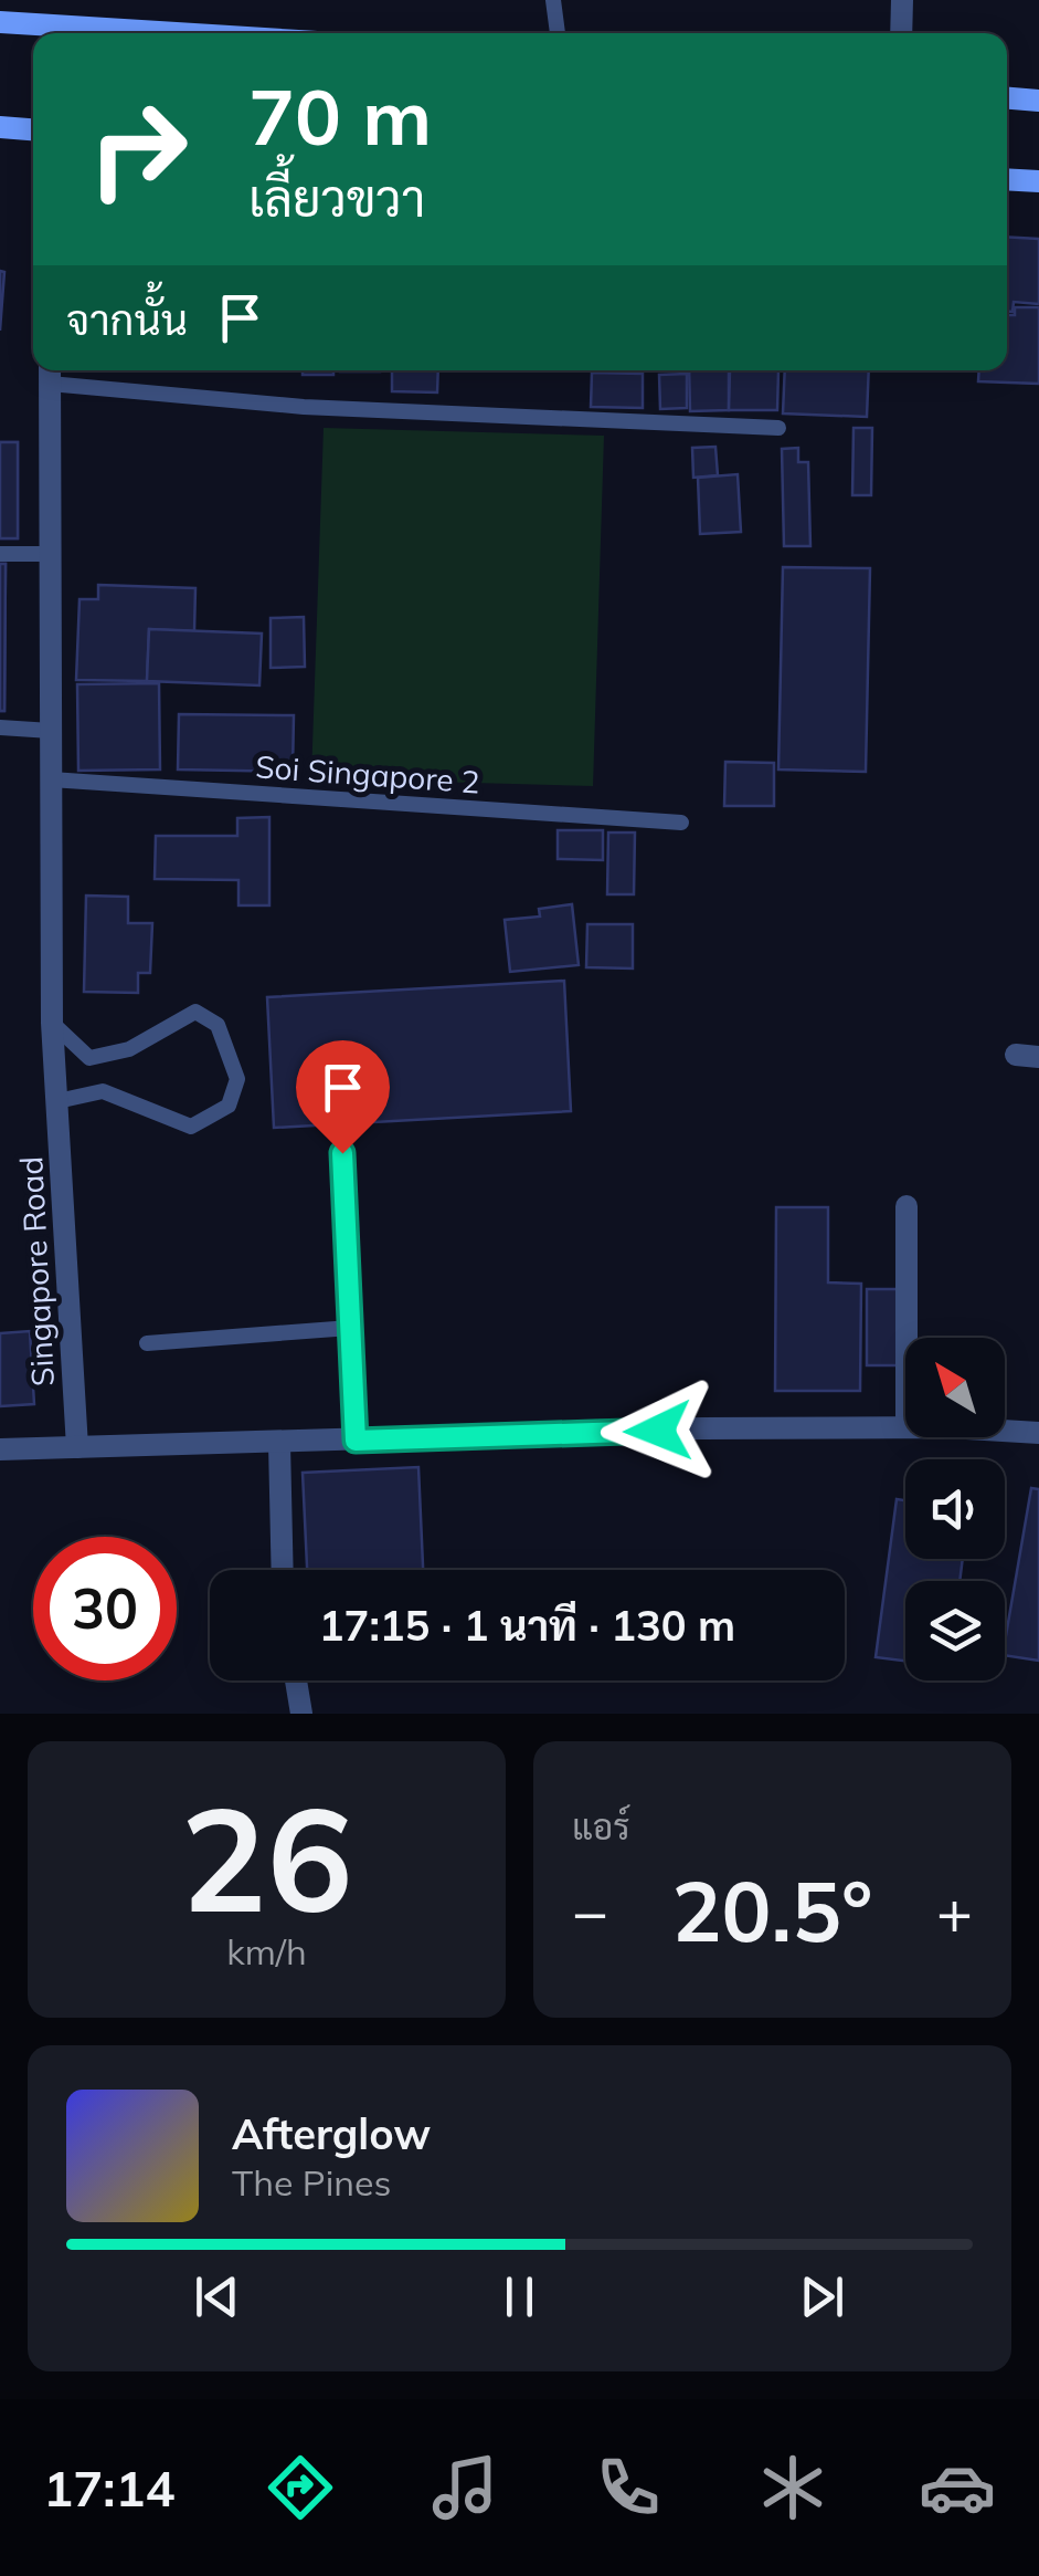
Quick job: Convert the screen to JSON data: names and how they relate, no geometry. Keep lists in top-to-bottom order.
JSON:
{
  "streets": {
    "street": ["Singapore Road"],
    "lane": ["Soi Singapore 2"]
  },
  "crossings": [
    ["Soi Singapore 2", "Singapore Road"]
  ],
  "north": "top left",
  "page": {
    "turn": ["70 m", "เลี้ยวขวา"],
    "then": "จากนั้น",
    "limit": "30",
    "trip": "17:15 · 1 นาที · 130 m",
    "tile": [
      ["26", "km/h"],
      "แอร์"
    ],
    "heat": ["−", "20.5°", "+"],
    "song": ["Afterglow", "The Pines"],
    "tabs": "17:14"
  }
}
